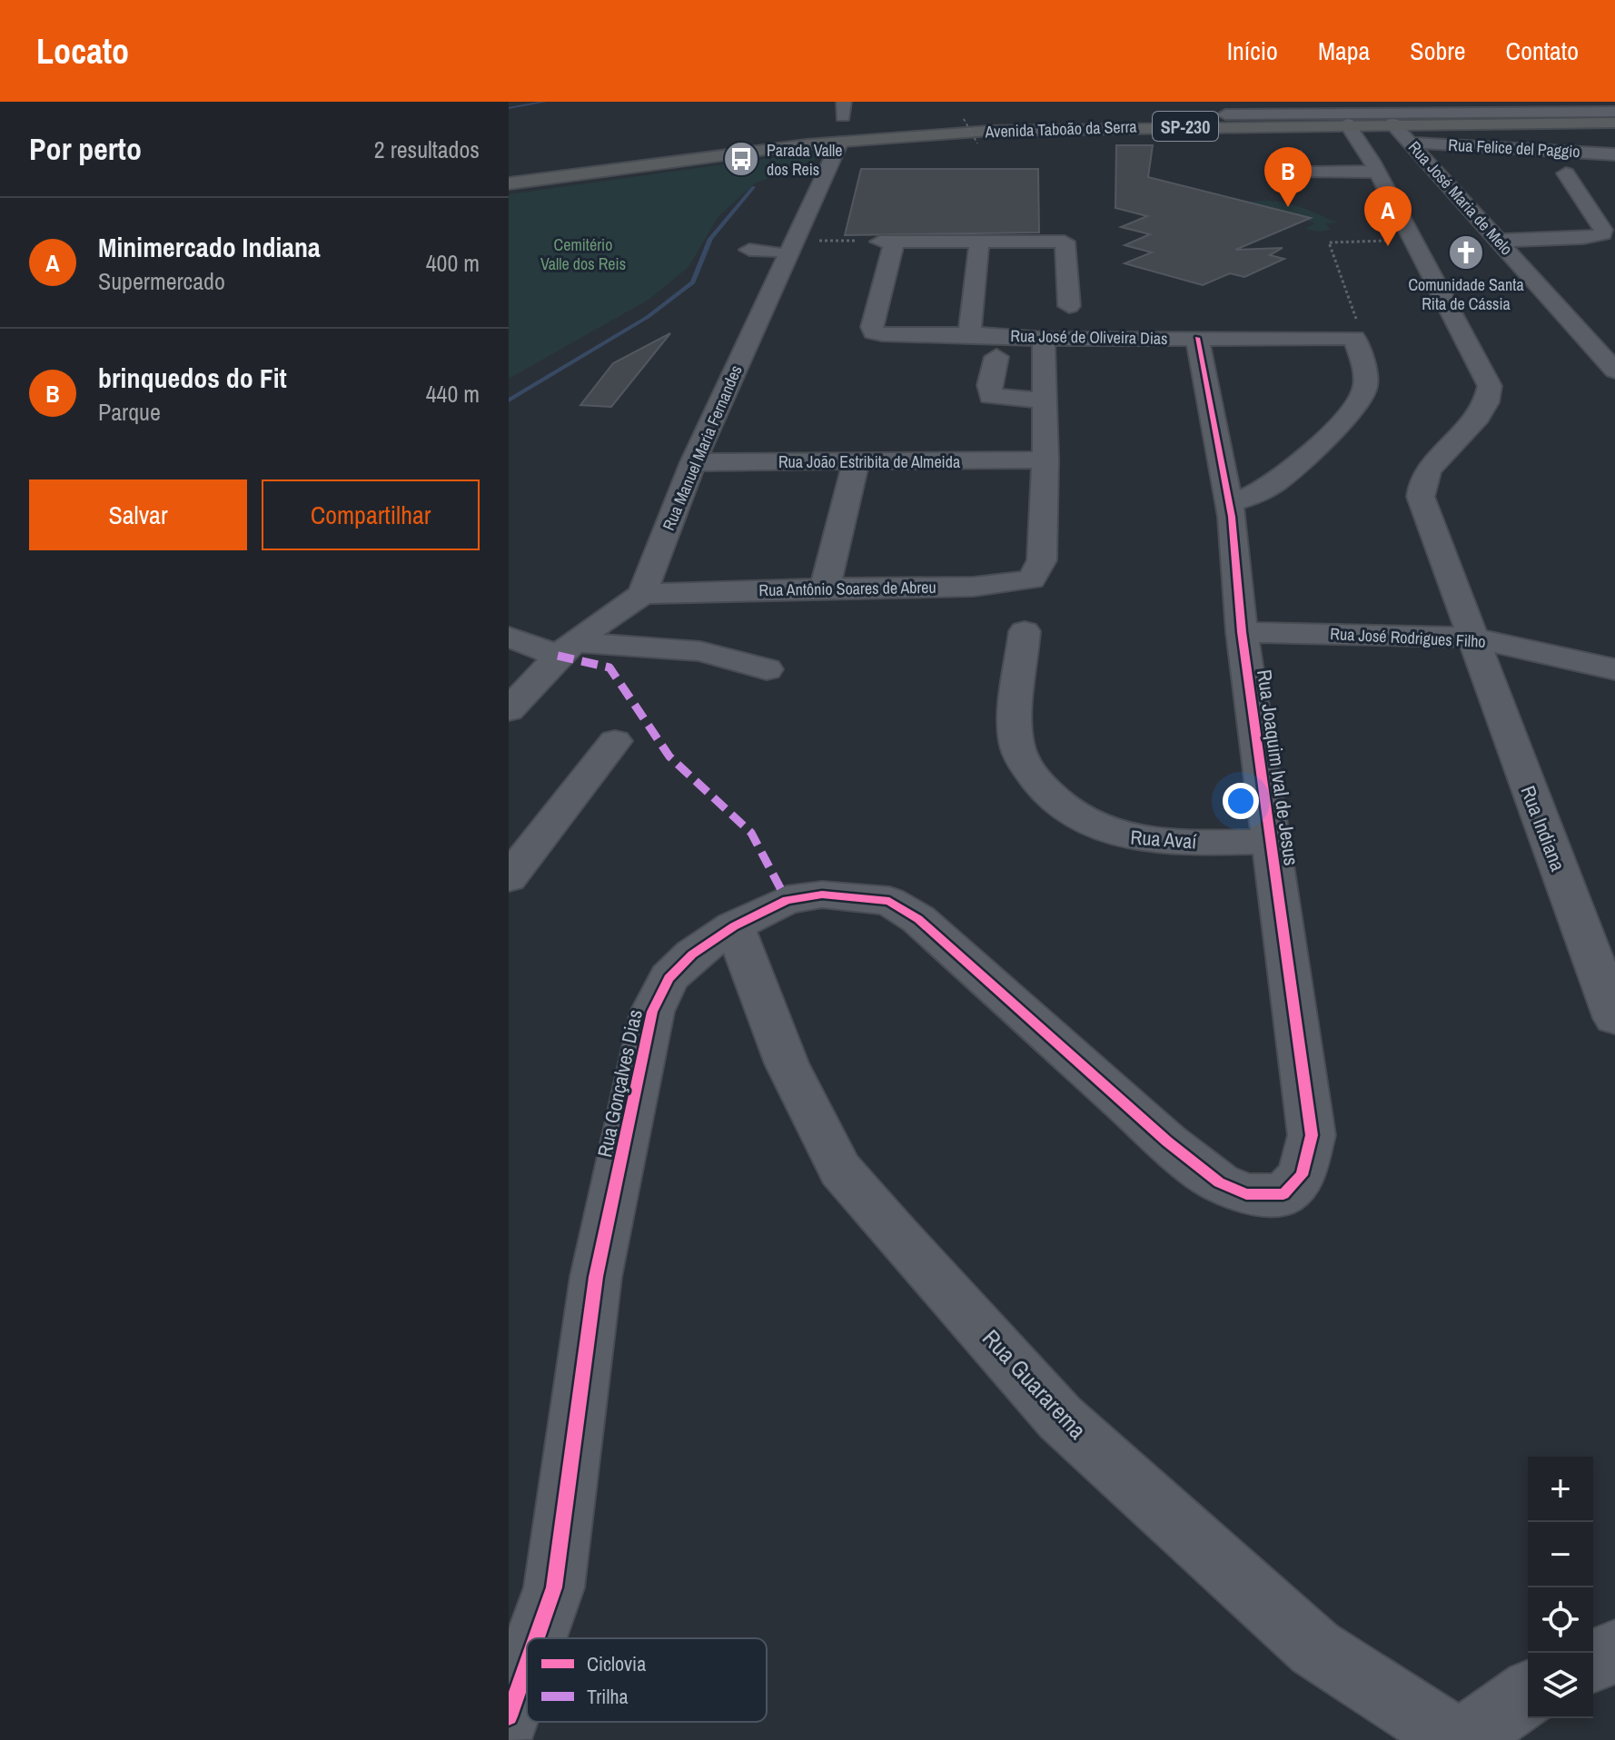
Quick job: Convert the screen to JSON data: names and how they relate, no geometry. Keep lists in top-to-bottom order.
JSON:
{
  "streets": {
    "highway": ["SP-230", "Avenida Taboão da Serra"],
    "street": [
      "Rua Felice del Paggio",
      "Rua José Maria de Melo",
      "Rua José de Oliveira Dias",
      "Rua Manuel Maria Fernandes",
      "Rua João Estribita de Almeida",
      "Rua Antônio Soares de Abreu",
      "Rua José Rodrigues Filho",
      "Rua Joaquim Ival de Jesus",
      "Rua Indiana",
      "Rua Avaí",
      "Rua Gonçalves Dias",
      "Rua Guararema"
    ]
  },
  "crossings": [
    ["Avenida Taboão da Serra", "Rua Felice del Paggio"],
    ["Avenida Taboão da Serra", "Rua José Maria de Melo"],
    ["Avenida Taboão da Serra", "Rua Manuel Maria Fernandes"],
    ["Rua Felice del Paggio", "Rua José Maria de Melo"],
    ["Rua José de Oliveira Dias", "Rua Joaquim Ival de Jesus"],
    ["Rua Manuel Maria Fernandes", "Rua João Estribita de Almeida"],
    ["Rua Manuel Maria Fernandes", "Rua Antônio Soares de Abreu"],
    ["Rua Antônio Soares de Abreu", "Rua Avaí"],
    ["Rua José Rodrigues Filho", "Rua Joaquim Ival de Jesus"],
    ["Rua José Rodrigues Filho", "Rua Indiana"],
    ["Rua Joaquim Ival de Jesus", "Rua Avaí"],
    ["Rua Joaquim Ival de Jesus", "Rua Gonçalves Dias"],
    ["Rua Gonçalves Dias", "Rua Guararema"]
  ],
  "parks": ["Cemitério Valle dos Reis"],
  "places": {
    "bus stop": ["Parada Valle dos Reis"],
    "church": ["Comunidade Santa Rita de Cássia"]
  },
  "legend": ["Ciclovia", "Trilha"],
  "page": {
    "header": "Locato",
    "nav": [
      "Início",
      "Mapa",
      "Sobre",
      "Contato"
    ],
    "heading": ["Por perto", "2 resultados"],
    "pins": ["B", "A"],
    "list": [
      {
        "mark": "A",
        "name": "Minimercado Indiana",
        "note": "Supermercado",
        "value": "400 m"
      },
      {
        "mark": "B",
        "name": "brinquedos do Fit",
        "note": "Parque",
        "value": "440 m"
      }
    ],
    "buttons": ["Salvar", "Compartilhar"],
    "map_buttons": ["+", "−"]
  }
}
